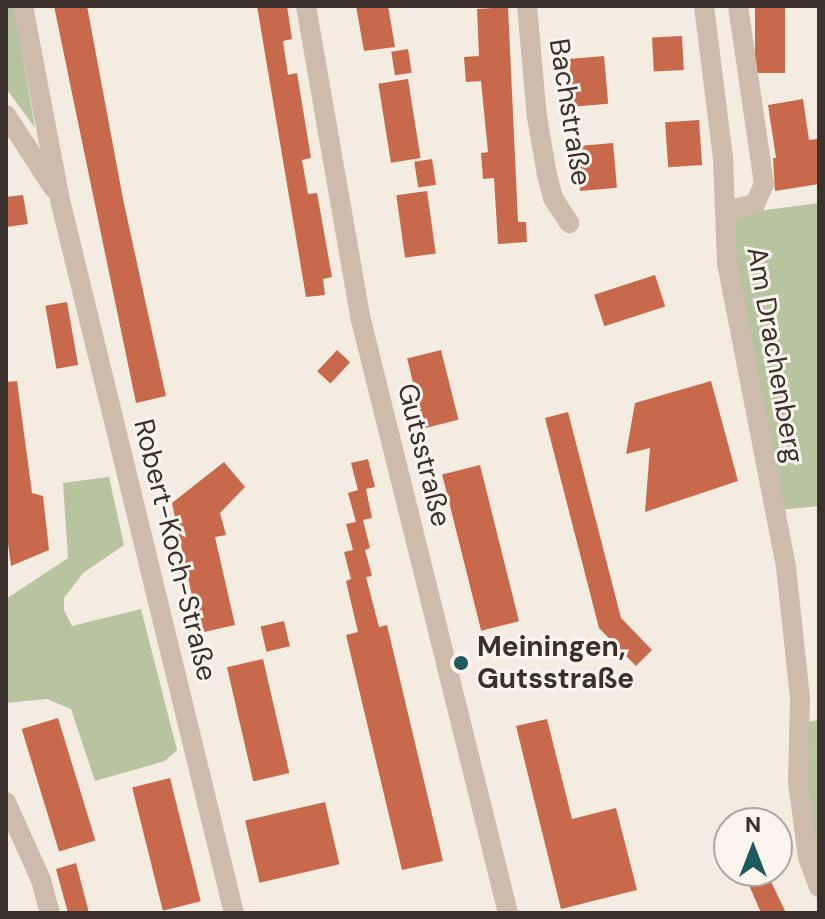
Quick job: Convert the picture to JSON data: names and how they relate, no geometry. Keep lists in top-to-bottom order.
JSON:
{
  "streets": {
    "street": [
      "Bachstraße",
      "Am Drachenberg",
      "Gutsstraße",
      "Robert-Koch-Straße"
    ]
  },
  "places": ["Meiningen, Gutsstraße"],
  "north": "top"
}
